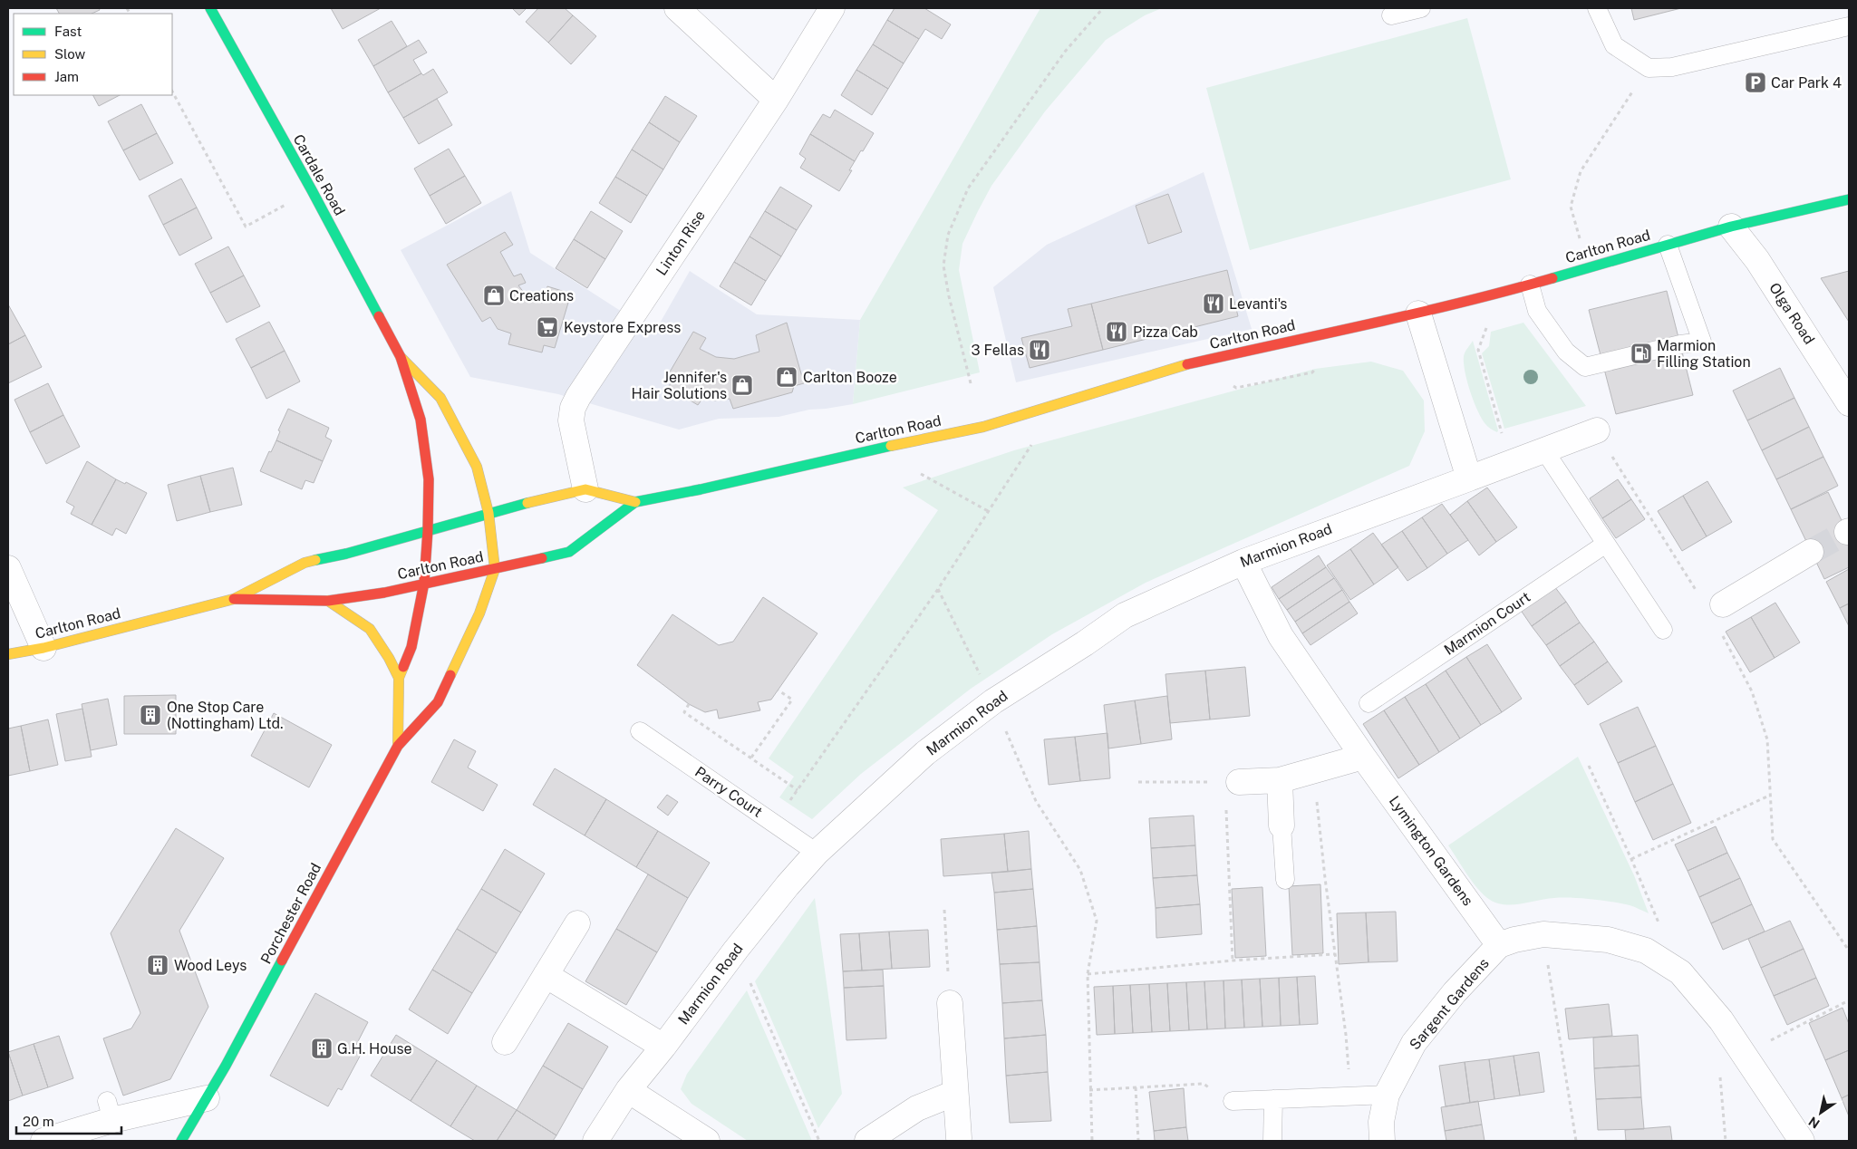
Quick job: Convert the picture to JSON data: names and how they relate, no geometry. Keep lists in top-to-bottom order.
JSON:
{
  "streets": {
    "main road": ["Cardale Road", "Carlton Road", "Porchester Road"],
    "street": [
      "Linton Rise",
      "Olga Road",
      "Marmion Road",
      "Lymington Gardens",
      "Sargent Gardens"
    ],
    "lane": ["Marmion Court", "Parry Court"]
  },
  "crossings": [
    ["Cardale Road", "Carlton Road"],
    ["Cardale Road", "Porchester Road"],
    ["Linton Rise", "Carlton Road"],
    ["Carlton Road", "Olga Road"],
    ["Carlton Road", "Porchester Road"],
    ["Marmion Road", "Parry Court"],
    ["Marmion Road", "Lymington Gardens"],
    ["Lymington Gardens", "Sargent Gardens"]
  ],
  "places": {
    "parking": ["Car Park 4"],
    "shop": ["Creations", "Carlton Booze", "Jennifer's Hair Solutions"],
    "restaurant": ["Levanti's", "Pizza Cab", "3 Fellas"],
    "supermarket": ["Keystore Express"],
    "fuel station": ["Marmion Filling Station"],
    "building": ["One Stop Care (Nottingham) Ltd.", "Wood Leys", "G.H. House"]
  },
  "legend": ["Fast", "Slow", "Jam"],
  "scale_bar": "20 m",
  "north": "bottom left"
}
